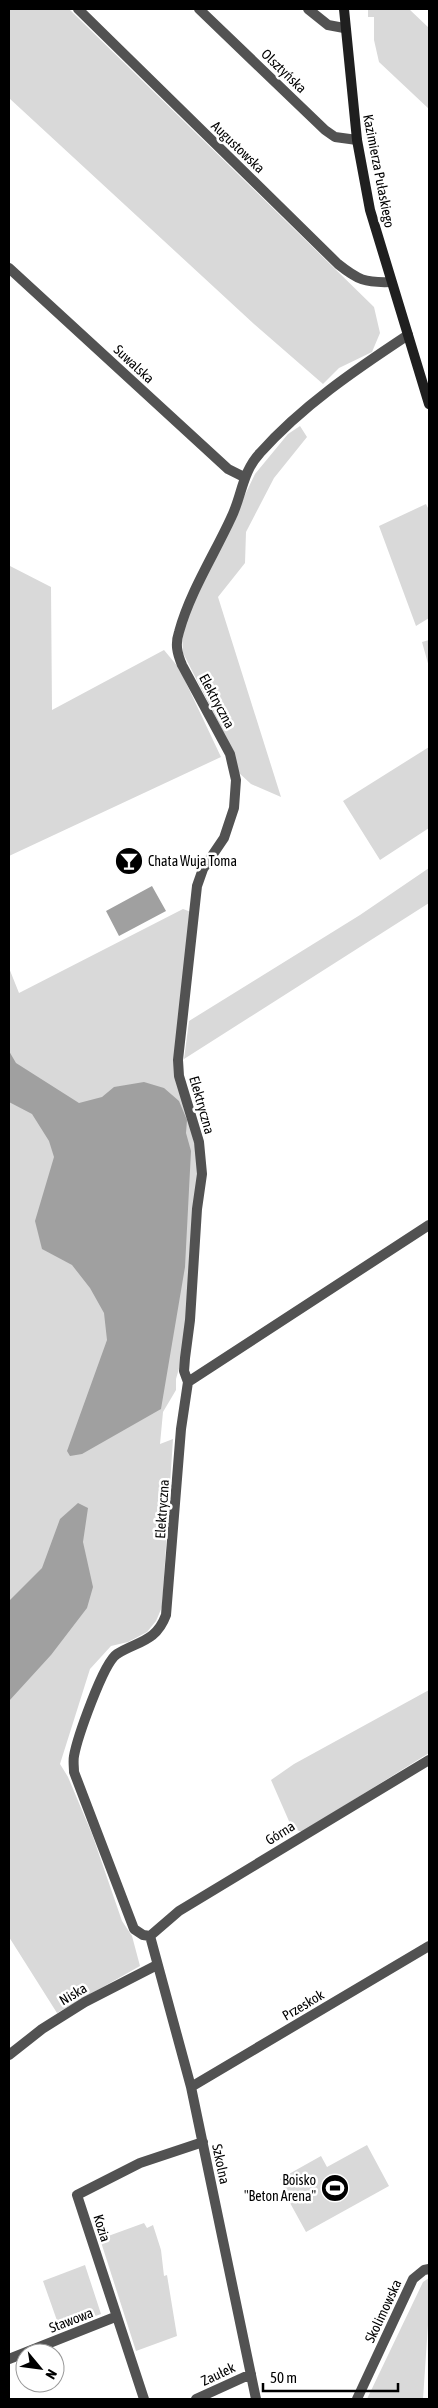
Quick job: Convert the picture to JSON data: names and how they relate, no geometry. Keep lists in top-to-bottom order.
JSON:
{
  "streets": {
    "main road": ["Kazimierza Pułaskiego"],
    "street": [
      "Olsztyńska",
      "Augustowska",
      "Suwalska",
      "Elektryczna",
      "Górna",
      "Niska",
      "Przeskok",
      "Szkolna",
      "Kozia",
      "Skolimowska",
      "Stawowa",
      "Zaułek"
    ]
  },
  "crossings": [
    ["Olsztyńska", "Kazimierza Pułaskiego"],
    ["Augustowska", "Kazimierza Pułaskiego"],
    ["Kazimierza Pułaskiego", "Elektryczna"],
    ["Suwalska", "Elektryczna"],
    ["Elektryczna", "Górna"],
    ["Elektryczna", "Szkolna"],
    ["Górna", "Szkolna"],
    ["Niska", "Szkolna"],
    ["Przeskok", "Szkolna"],
    ["Szkolna", "Kozia"],
    ["Szkolna", "Zaułek"],
    ["Kozia", "Stawowa"]
  ],
  "places": {
    "bar": ["Chata Wuja Toma"],
    "sports": ["Boisko \"Beton Arena\""]
  },
  "scale_bar": "50 m",
  "north": "bottom right"
}
